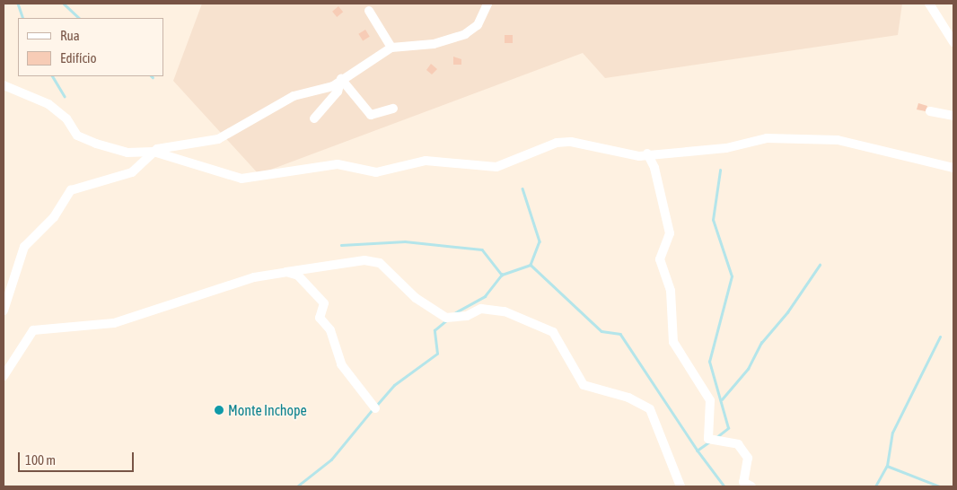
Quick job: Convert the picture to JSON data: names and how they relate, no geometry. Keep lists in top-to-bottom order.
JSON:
{
  "places": ["Monte Inchope"],
  "legend": ["Rua", "Edifício"],
  "scale_bar": "100 m"
}
